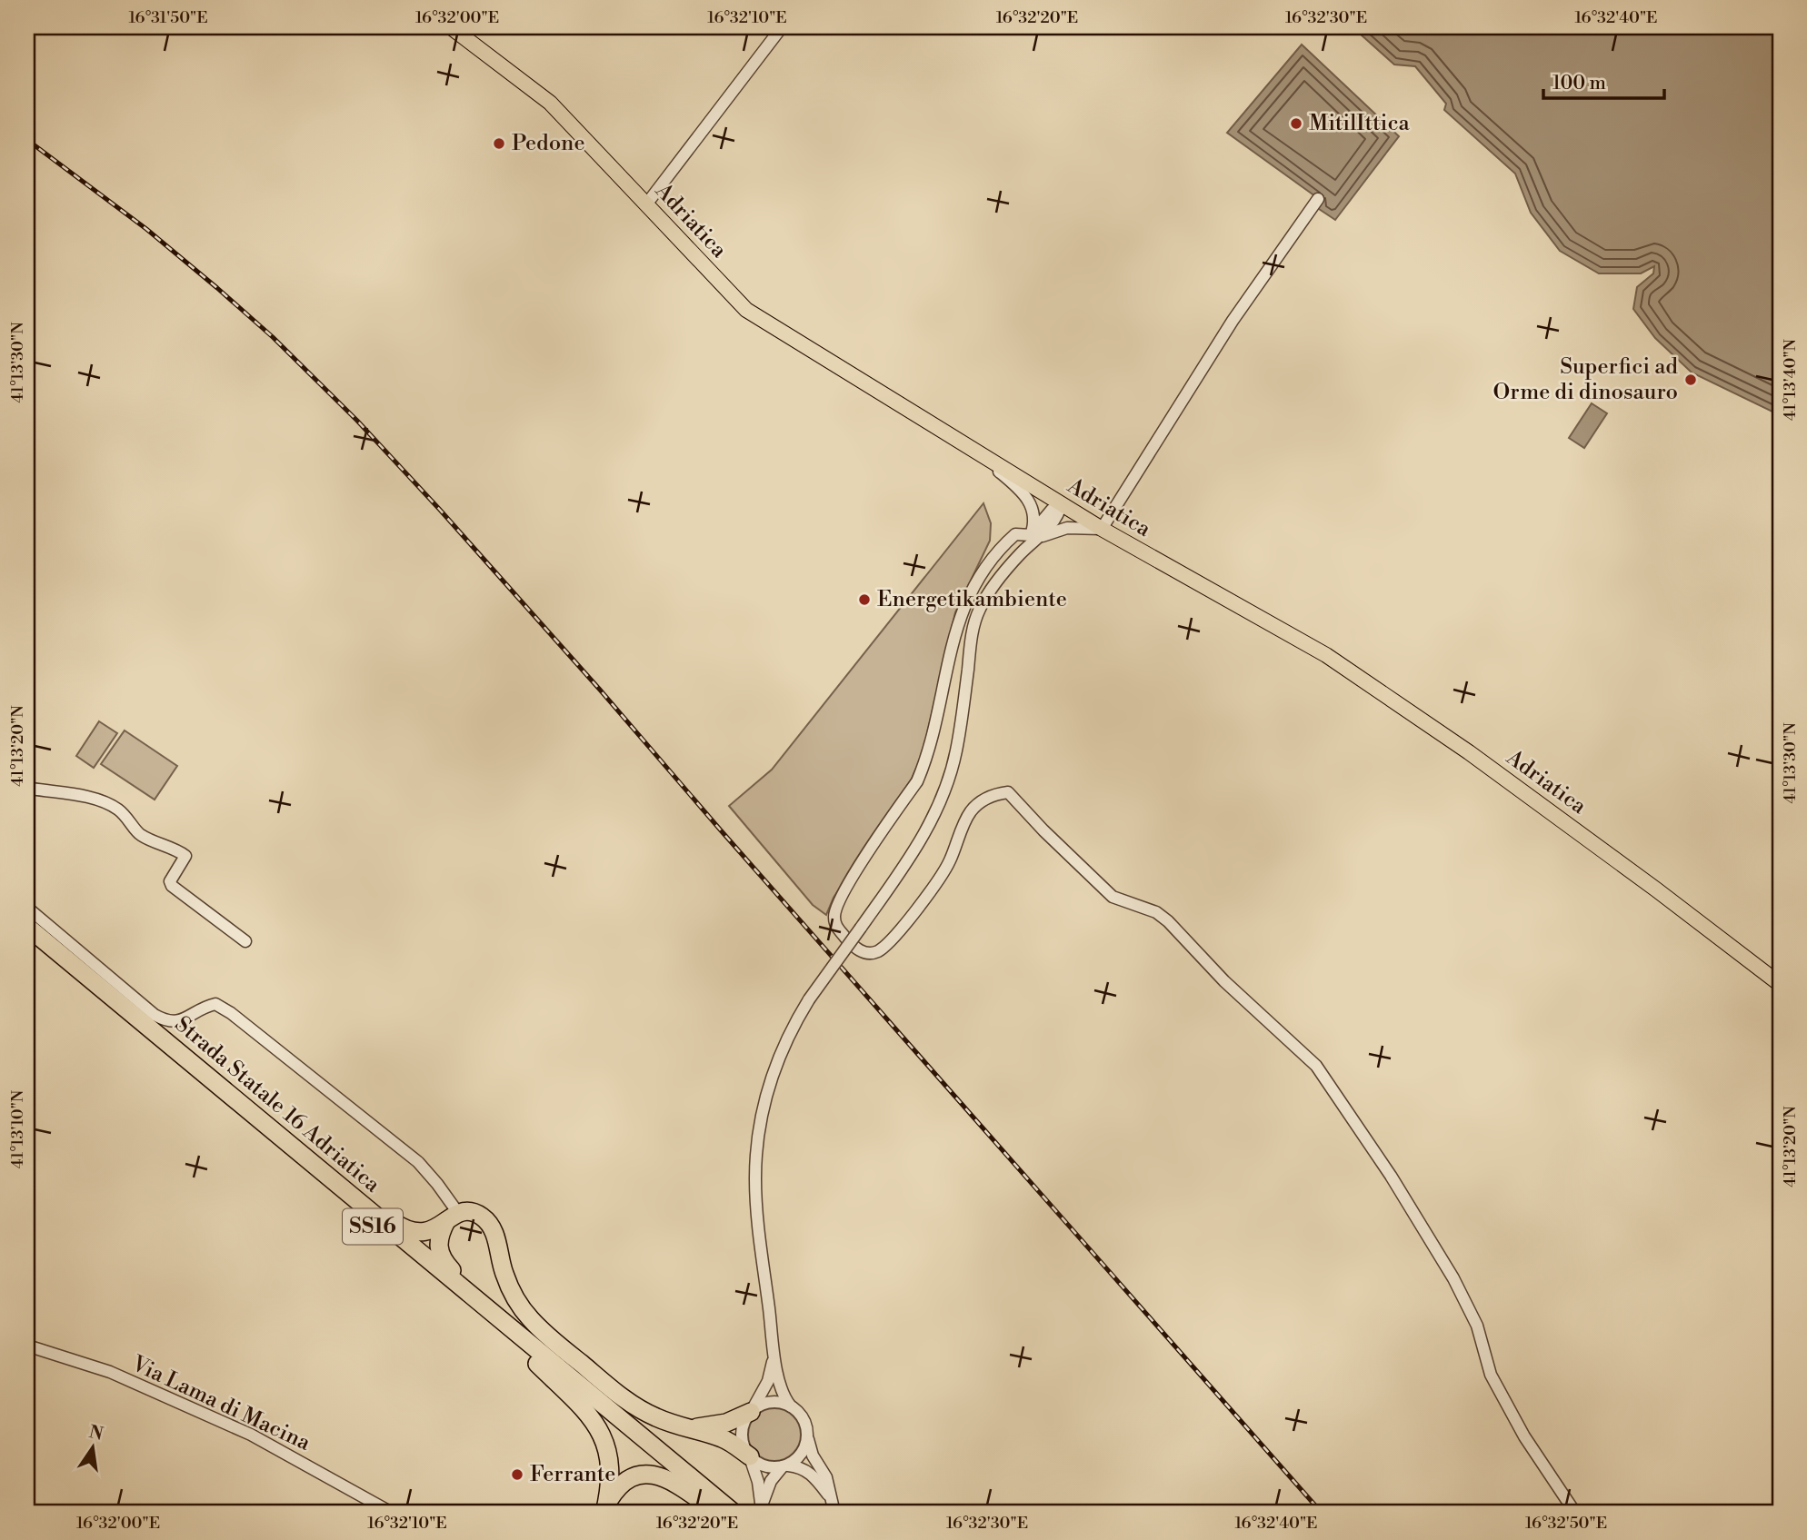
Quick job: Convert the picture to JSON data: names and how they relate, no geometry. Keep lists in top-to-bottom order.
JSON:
{
  "streets": {
    "highway": ["Strada Statale 16 Adriatica", "SS16"],
    "main road": ["Adriatica"],
    "street": ["Via Lama di Macina"]
  },
  "crossings": [
    ["Strada Statale 16 Adriatica", "SS16"]
  ],
  "places": [
    "MitilIttica",
    "Pedone",
    "Superfici ad Orme di dinosauro",
    "Energetikambiente",
    "Ferrante"
  ],
  "scale_bar": "100 m",
  "north": "top",
  "coordinates": [
    "16°31'50\"E",
    "16°32'00\"E",
    "16°32'10\"E",
    "16°32'20\"E",
    "16°32'30\"E",
    "16°32'40\"E",
    "41°13'30\"N",
    "41°13'40\"N",
    "41°13'20\"N",
    "41°13'10\"N",
    "16°32'50\"E"
  ]
}
